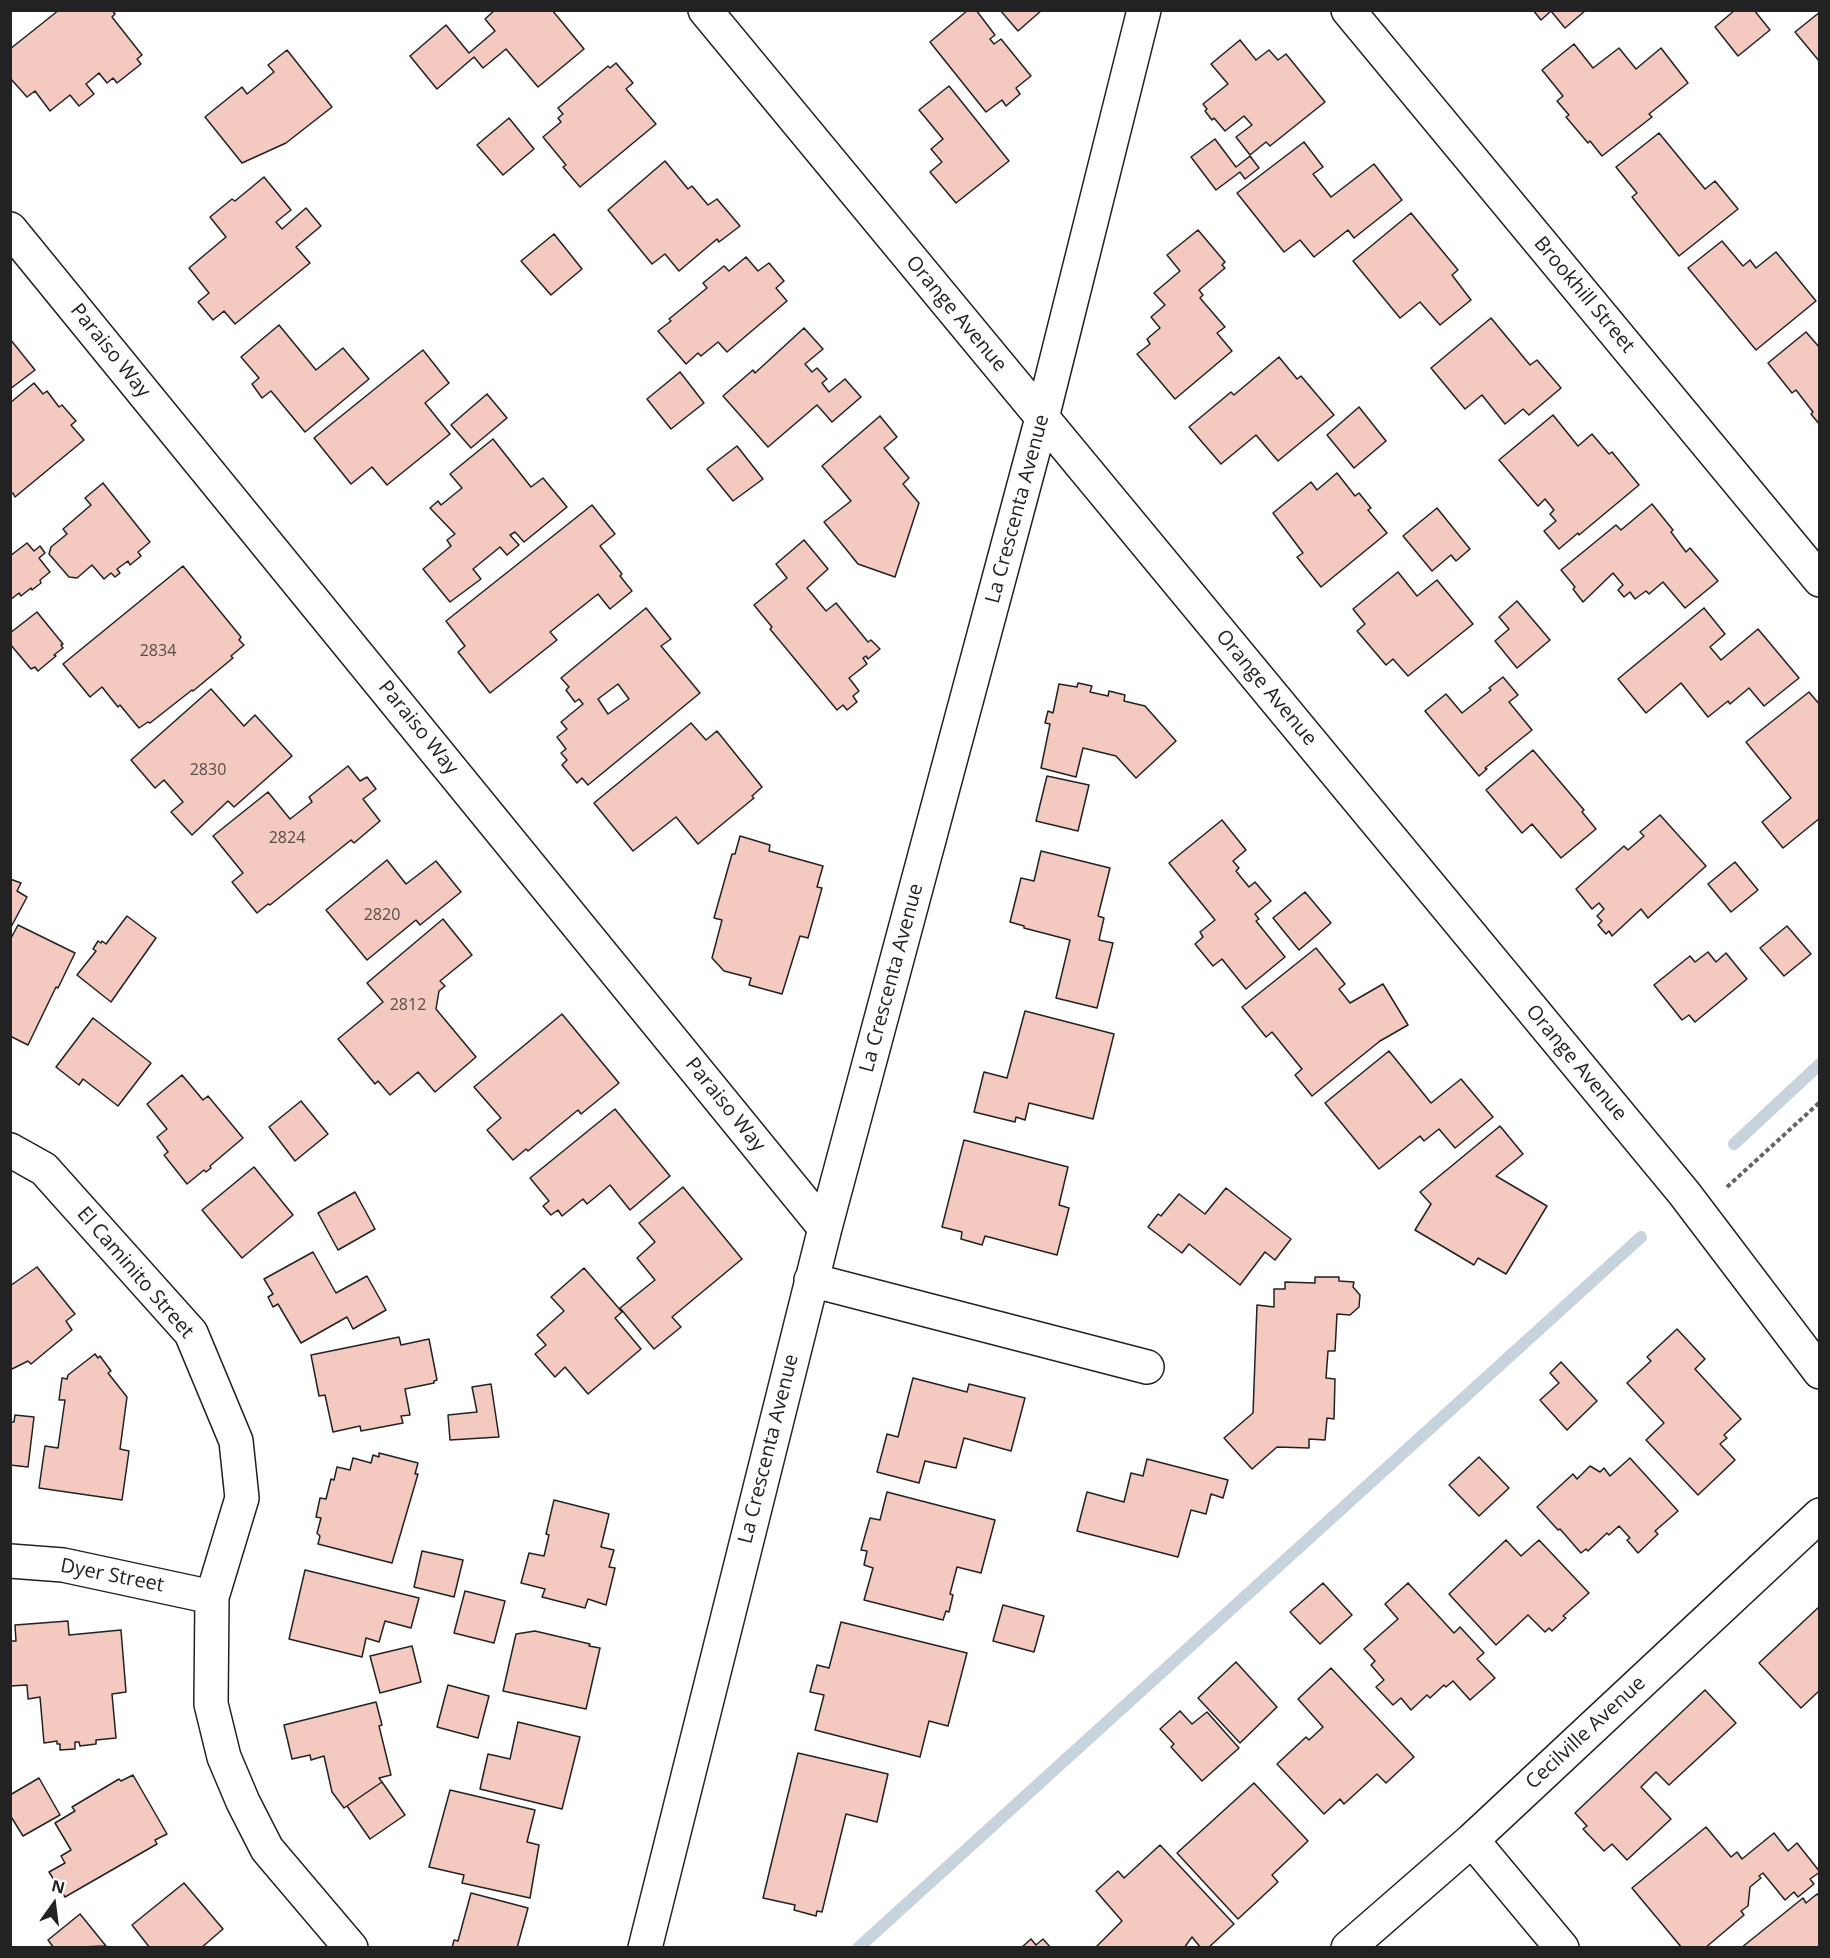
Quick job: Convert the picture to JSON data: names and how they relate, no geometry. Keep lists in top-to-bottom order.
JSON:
{
  "streets": {
    "street": [
      "Brookhill Street",
      "Orange Avenue",
      "Paraiso Way",
      "La Crescenta Avenue",
      "El Caminito Street",
      "Dyer Street",
      "Cecilville Avenue"
    ]
  },
  "crossings": [
    ["Orange Avenue", "La Crescenta Avenue"],
    ["Paraiso Way", "La Crescenta Avenue"],
    ["El Caminito Street", "Dyer Street"]
  ],
  "house_numbers": [
    "2834",
    "2830",
    "2824",
    "2820",
    "2812"
  ],
  "north": "top"
}
